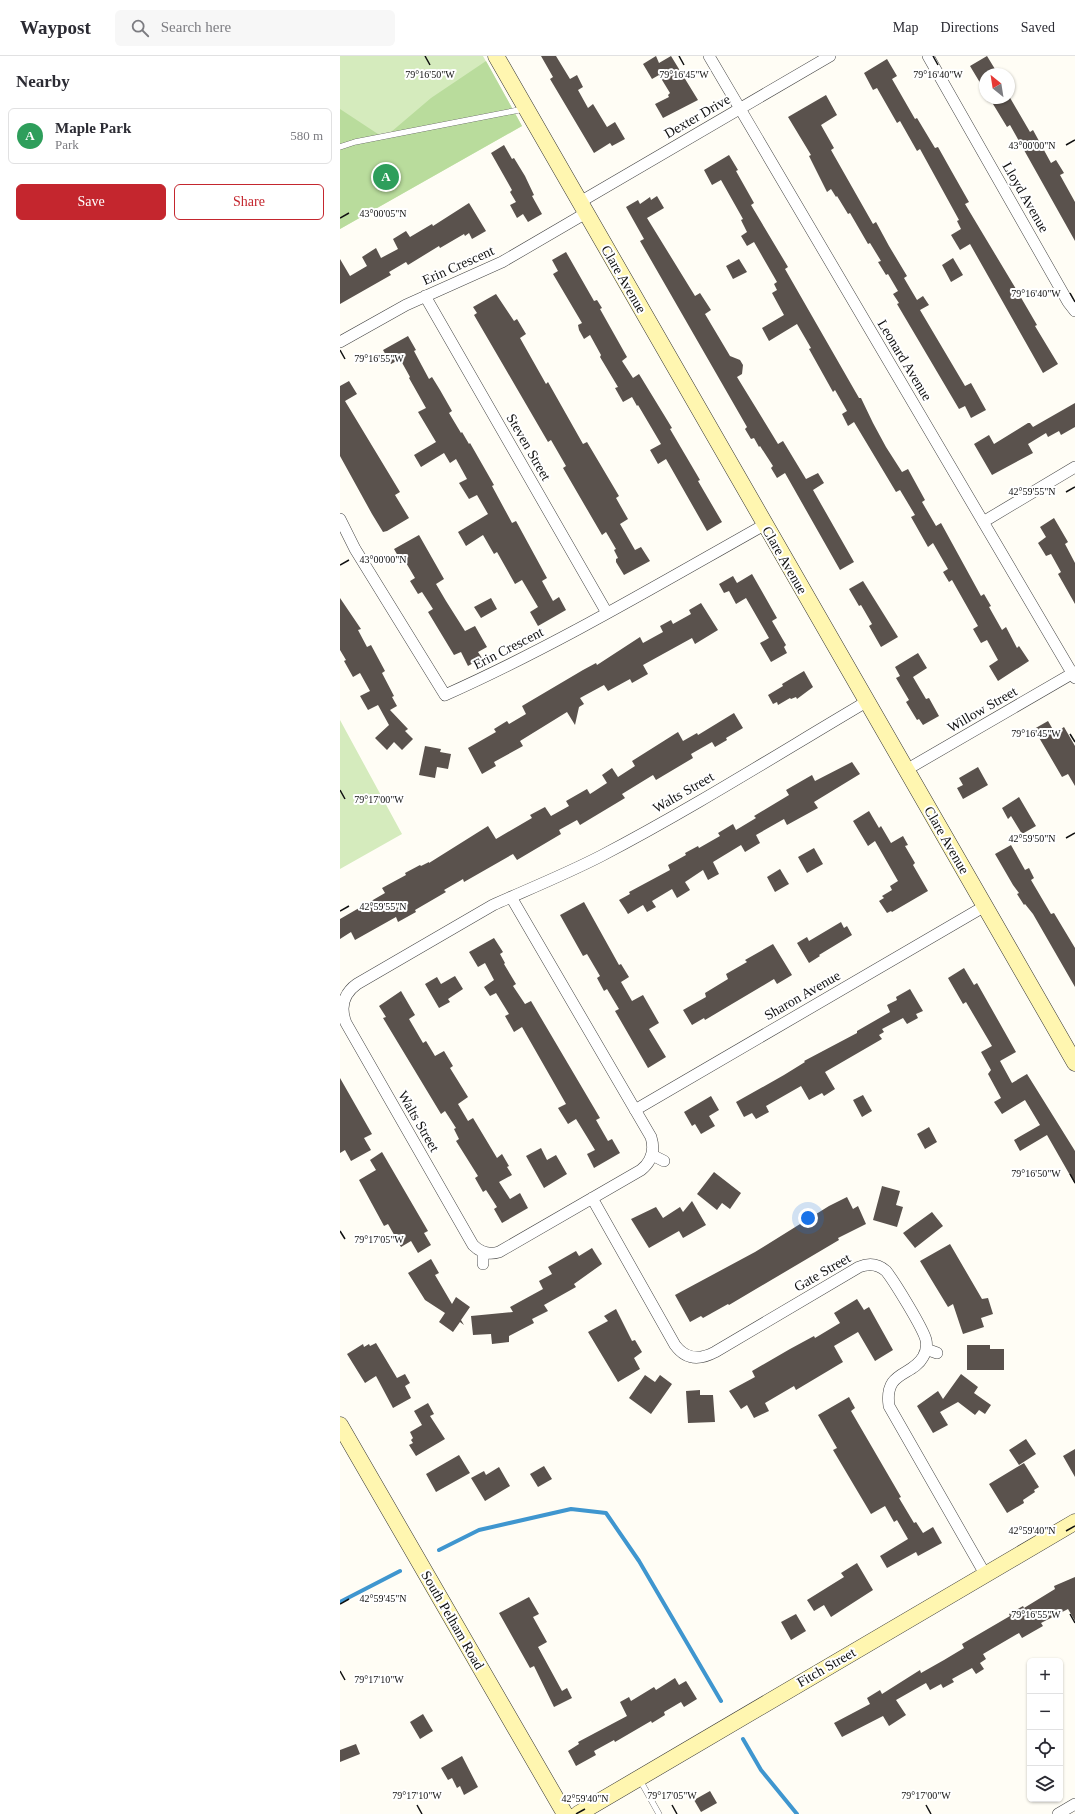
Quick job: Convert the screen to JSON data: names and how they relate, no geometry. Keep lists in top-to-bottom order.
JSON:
{
  "streets": {
    "street": [
      "Dexter Drive",
      "Lloyd Avenue",
      "Erin Crescent",
      "Clare Avenue",
      "Leonard Avenue",
      "Steven Street",
      "Willow Street",
      "Walts Street",
      "Sharon Avenue",
      "Gate Street",
      "South Pelham Road",
      "Fitch Street"
    ]
  },
  "crossings": [
    ["Dexter Drive", "Erin Crescent"],
    ["Dexter Drive", "Clare Avenue"],
    ["Dexter Drive", "Leonard Avenue"],
    ["Erin Crescent", "Clare Avenue"],
    ["Erin Crescent", "Steven Street"],
    ["Clare Avenue", "Willow Street"],
    ["Clare Avenue", "Walts Street"],
    ["Clare Avenue", "Sharon Avenue"],
    ["Leonard Avenue", "Willow Street"]
  ],
  "north": "top left",
  "page": {
    "header": "Waypost",
    "search": "Search here",
    "nav": ["Map", "Directions", "Saved"],
    "heading": "Nearby",
    "list": [
      {
        "mark": "A",
        "name": "Maple Park",
        "note": "Park",
        "value": "580 m"
      }
    ],
    "pins": "A",
    "buttons": ["Save", "Share"],
    "map_buttons": ["+", "−"]
  },
  "coordinates": [
    "79°16'50\"W",
    "79°16'45\"W",
    "79°16'40\"W",
    "43°00'00\"N",
    "43°00'05\"N",
    "79°16'55\"W",
    "42°59'55\"N",
    "79°17'00\"W",
    "42°59'50\"N",
    "79°17'05\"W",
    "42°59'40\"N",
    "42°59'45\"N",
    "79°17'10\"W"
  ]
}
